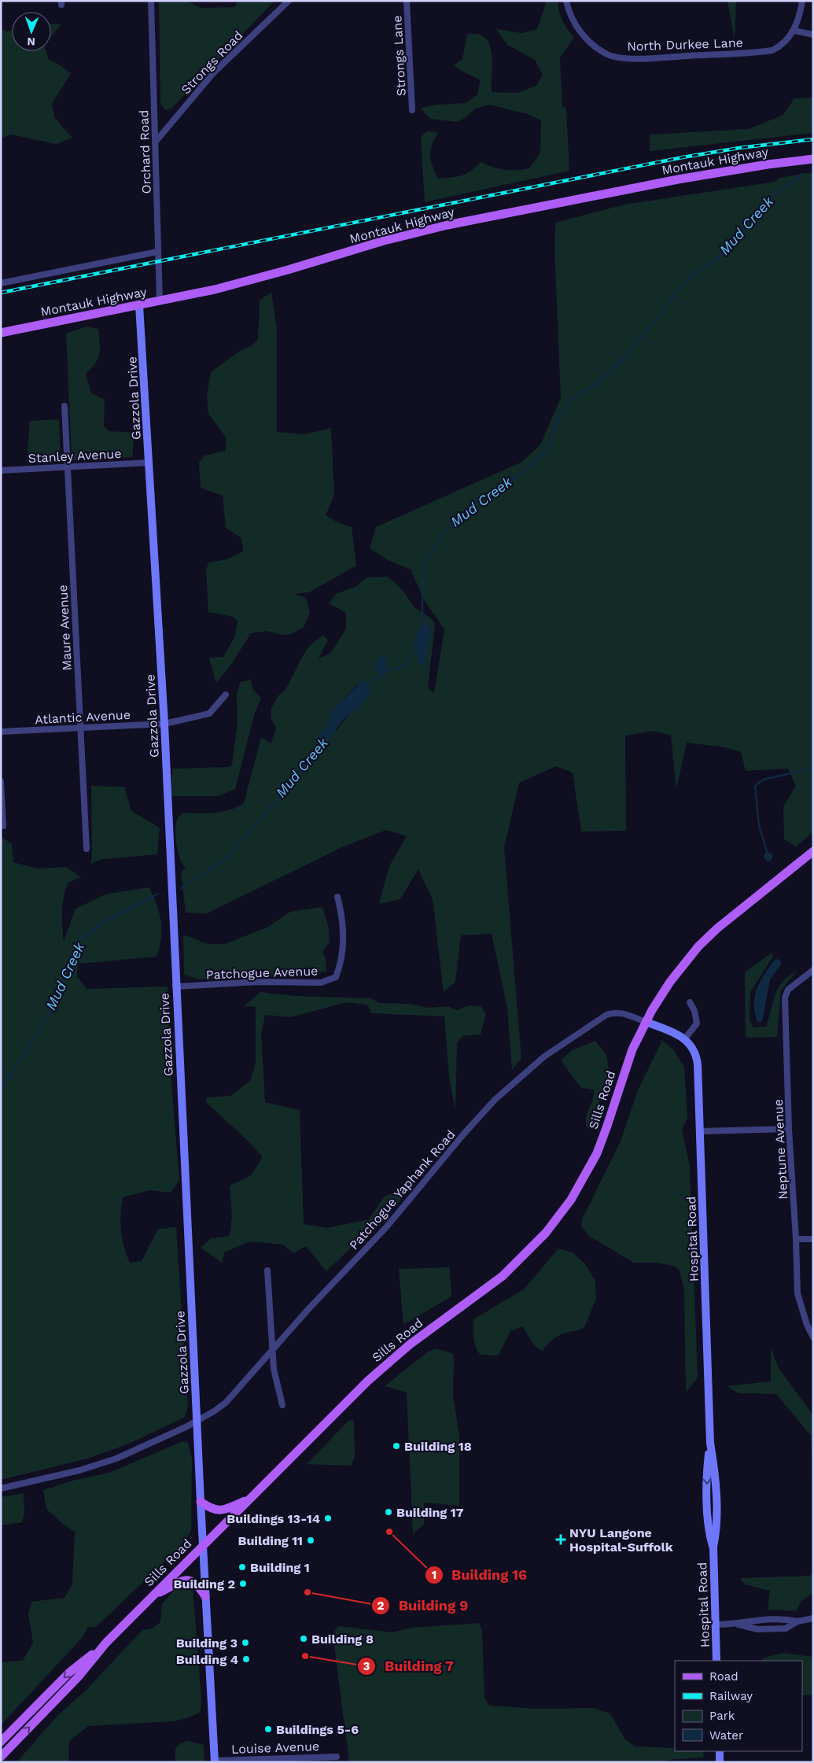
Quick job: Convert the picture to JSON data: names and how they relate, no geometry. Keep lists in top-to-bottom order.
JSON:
{
  "streets": {
    "main road": ["Montauk Highway", "Sills Road"],
    "street": [
      "North Durkee Lane",
      "Strongs Lane",
      "Strongs Road",
      "Orchard Road",
      "Gazzola Drive",
      "Stanley Avenue",
      "Maure Avenue",
      "Atlantic Avenue",
      "Patchogue Avenue",
      "Neptune Avenue",
      "Patchogue Yaphank Road",
      "Hospital Road",
      "Louise Avenue"
    ]
  },
  "crossings": [
    ["Strongs Road", "Orchard Road"],
    ["Orchard Road", "Montauk Highway"],
    ["Montauk Highway", "Gazzola Drive"],
    ["Gazzola Drive", "Stanley Avenue"],
    ["Gazzola Drive", "Atlantic Avenue"],
    ["Gazzola Drive", "Patchogue Avenue"],
    ["Gazzola Drive", "Sills Road"],
    ["Gazzola Drive", "Patchogue Yaphank Road"],
    ["Gazzola Drive", "Louise Avenue"],
    ["Stanley Avenue", "Maure Avenue"],
    ["Maure Avenue", "Atlantic Avenue"],
    ["Sills Road", "Patchogue Yaphank Road"]
  ],
  "water": ["Mud Creek"],
  "places": {
    "other": [
      "Building 18",
      "Building 17",
      "Buildings 13-14",
      "Building 16",
      "Building 11",
      "Building 1",
      "Building 2",
      "Building 9",
      "Building 8",
      "Building 3",
      "Building 7",
      "Building 4",
      "Buildings 5-6"
    ],
    "health": ["NYU Langone Hospital-Suffolk"]
  },
  "legend": [
    "Road",
    "Railway",
    "Park",
    "Water"
  ],
  "north": "bottom"
}
